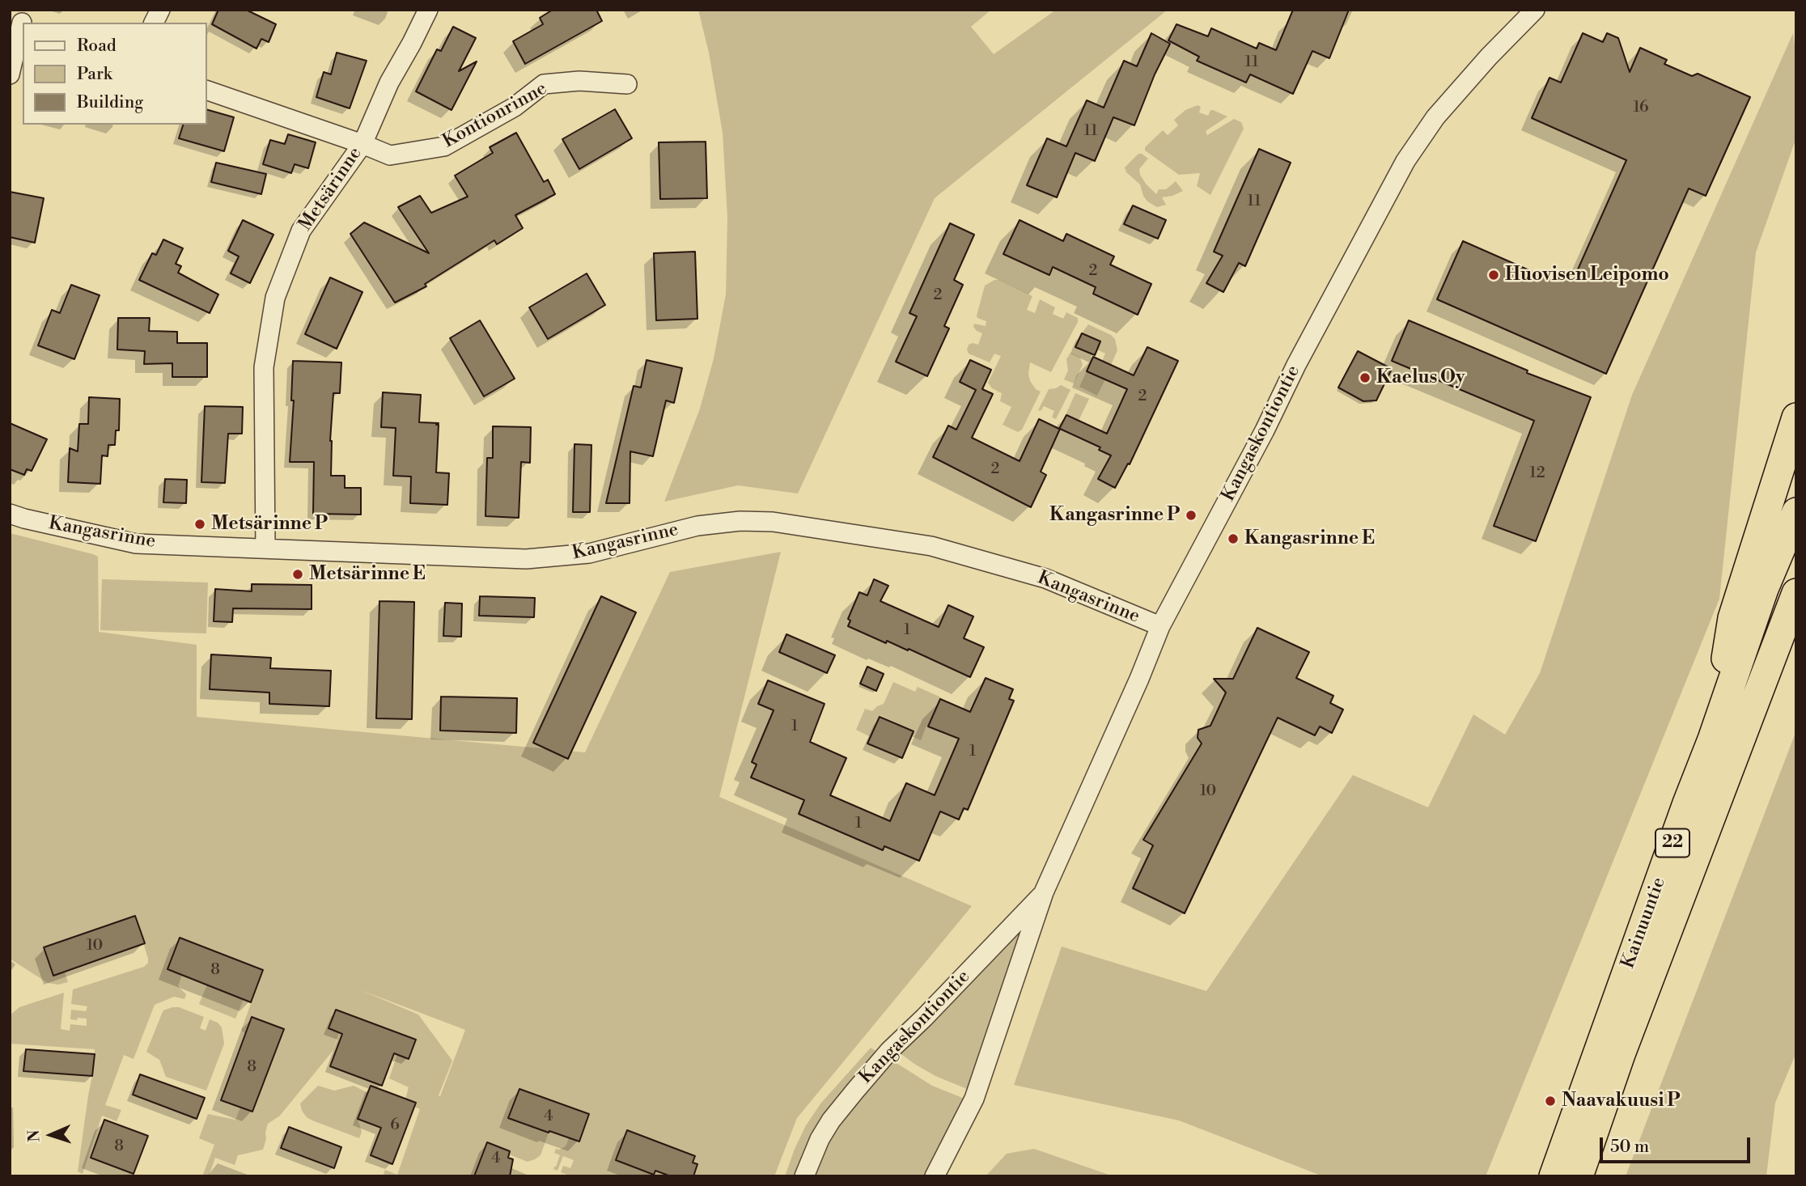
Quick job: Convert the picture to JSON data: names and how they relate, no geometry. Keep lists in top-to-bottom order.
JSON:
{
  "streets": {
    "highway": ["22", "Kainuuntie"],
    "street": [
      "Kontionrinne",
      "Metsärinne",
      "Kangaskontiontie",
      "Kangasrinne"
    ]
  },
  "crossings": [
    ["Kontionrinne", "Metsärinne"],
    ["Metsärinne", "Kangasrinne"],
    ["Kangaskontiontie", "Kangasrinne"]
  ],
  "places": [
    "Huovisen Leipomo",
    "Kaelus Oy",
    "Kangasrinne P",
    "Metsärinne P",
    "Kangasrinne E",
    "Metsärinne E",
    "Naavakuusi P"
  ],
  "house_numbers": [
    "11",
    "16",
    "11",
    "11",
    "2",
    "2",
    "2",
    "2",
    "12",
    "1",
    "1",
    "1",
    "10",
    "1",
    "10",
    "8",
    "8",
    "4",
    "6",
    "8",
    "4"
  ],
  "legend": ["Road", "Park", "Building"],
  "scale_bar": "50 m",
  "north": "left"
}
